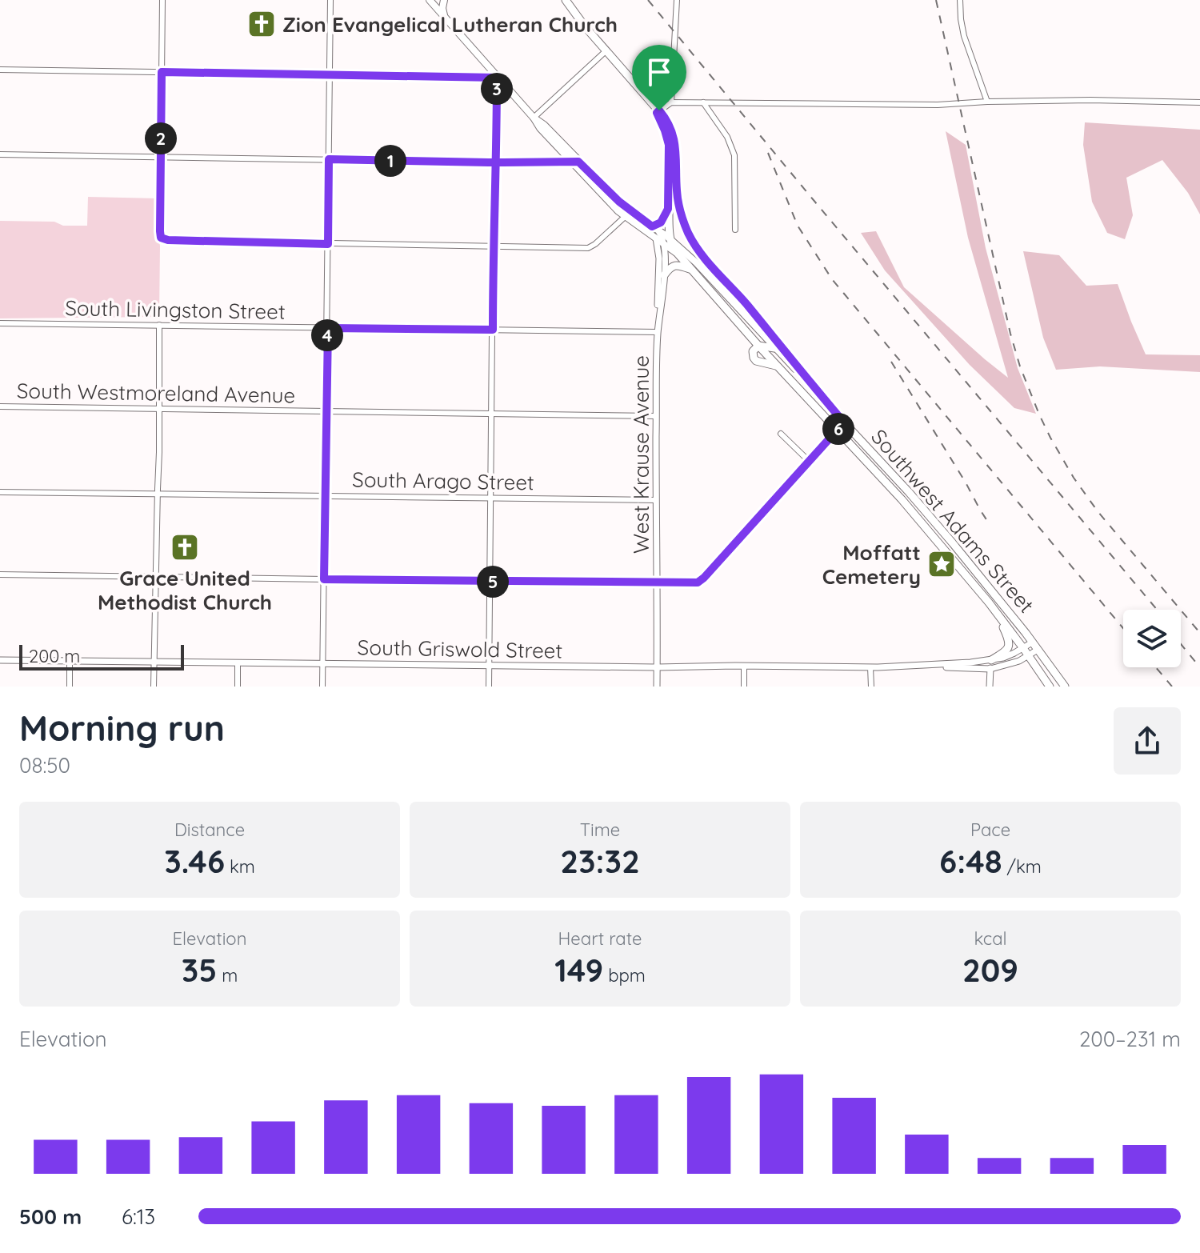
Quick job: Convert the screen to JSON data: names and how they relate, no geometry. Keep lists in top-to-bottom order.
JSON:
{
  "streets": {
    "main road": ["Southwest Adams Street"],
    "street": [
      "South Livingston Street",
      "South Westmoreland Avenue",
      "West Krause Avenue",
      "South Arago Street",
      "South Griswold Street"
    ]
  },
  "crossings": [
    ["South Livingston Street", "West Krause Avenue"],
    ["South Westmoreland Avenue", "West Krause Avenue"],
    ["West Krause Avenue", "South Arago Street"],
    ["West Krause Avenue", "Southwest Adams Street"],
    ["West Krause Avenue", "South Griswold Street"],
    ["Southwest Adams Street", "South Griswold Street"]
  ],
  "places": {
    "church": ["Zion Evangelical Lutheran Church", "Grace United Methodist Church"],
    "place": ["Moffatt Cemetery"]
  },
  "scale_bar": "200 m",
  "page": {
    "pins": [
      "3",
      "2",
      "1",
      "4",
      "6",
      "5"
    ],
    "scale": "200 m",
    "heading": ["Morning run", "08:50"],
    "stats": [
      ["Distance", "3.46 km"],
      ["Time", "23:32"],
      ["Pace", "6:48 /km"],
      ["Elevation", "35 m"],
      ["Heart rate", "149 bpm"],
      ["kcal", "209"]
    ],
    "chart": ["Elevation", "200–231 m"],
    "list": [
      {
        "name": "500 m",
        "note": "6:13"
      }
    ]
  }
}
